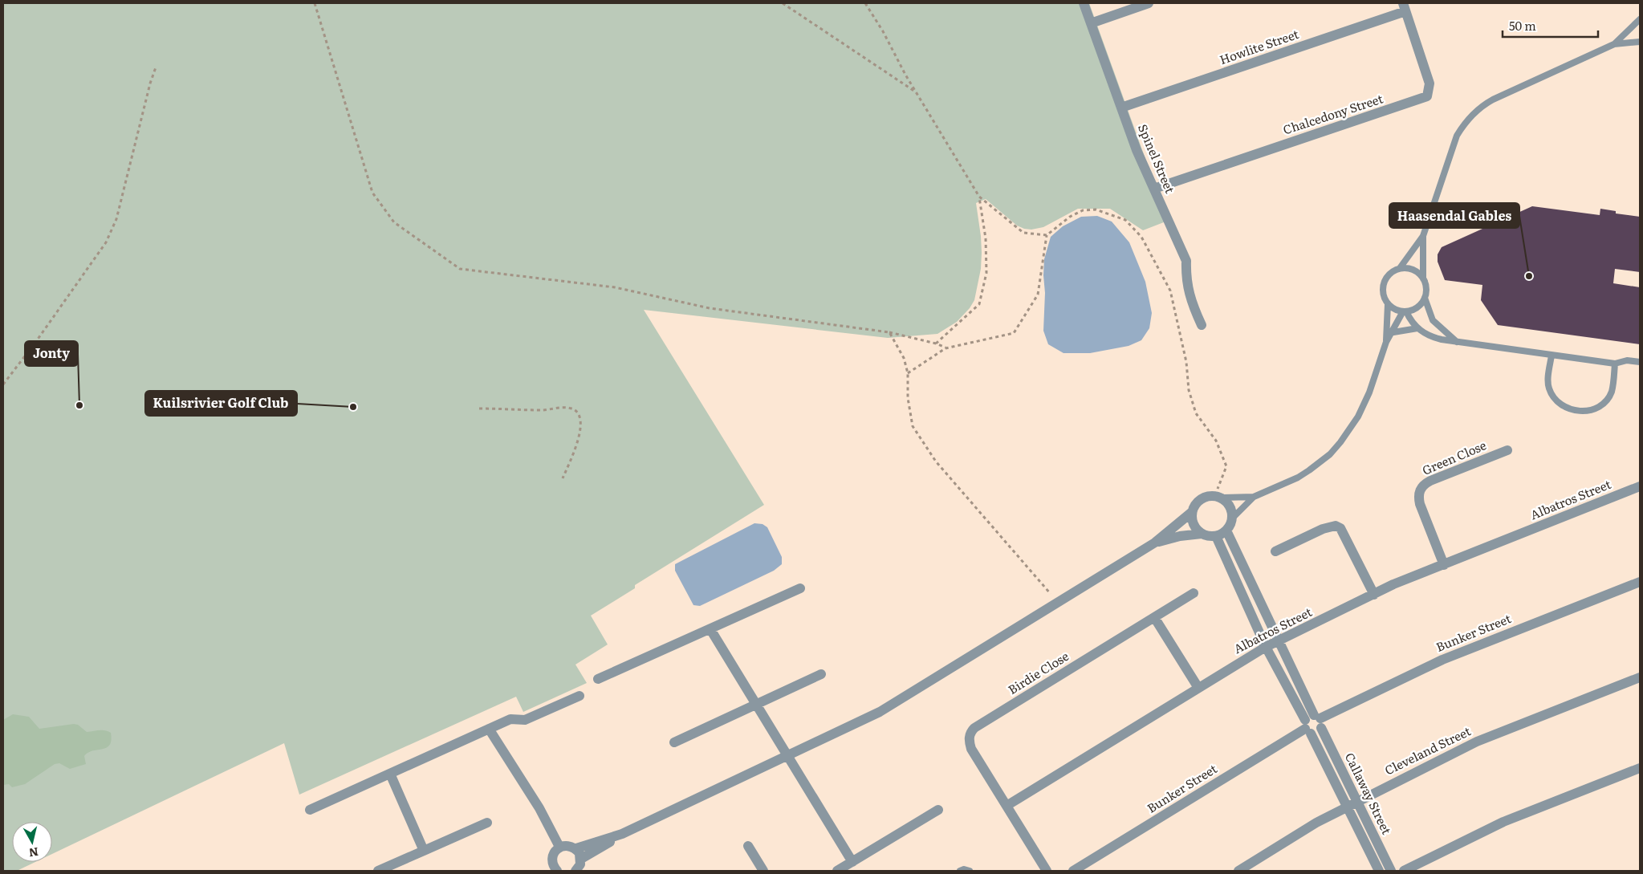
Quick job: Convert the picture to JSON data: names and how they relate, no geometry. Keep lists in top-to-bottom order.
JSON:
{
  "streets": {
    "street": [
      "Howlite Street",
      "Chalcedony Street",
      "Spinel Street",
      "Green Close",
      "Albatros Street",
      "Bunker Street",
      "Birdie Close",
      "Cleveland Street",
      "Callaway Street"
    ]
  },
  "crossings": [
    ["Howlite Street", "Chalcedony Street"],
    ["Howlite Street", "Spinel Street"],
    ["Chalcedony Street", "Spinel Street"],
    ["Green Close", "Albatros Street"],
    ["Albatros Street", "Birdie Close"],
    ["Albatros Street", "Callaway Street"],
    ["Bunker Street", "Callaway Street"],
    ["Cleveland Street", "Callaway Street"]
  ],
  "places": ["Haasendal Gables", "Jonty", "Kuilsrivier Golf Club"],
  "scale_bar": "50 m",
  "north": "bottom"
}
